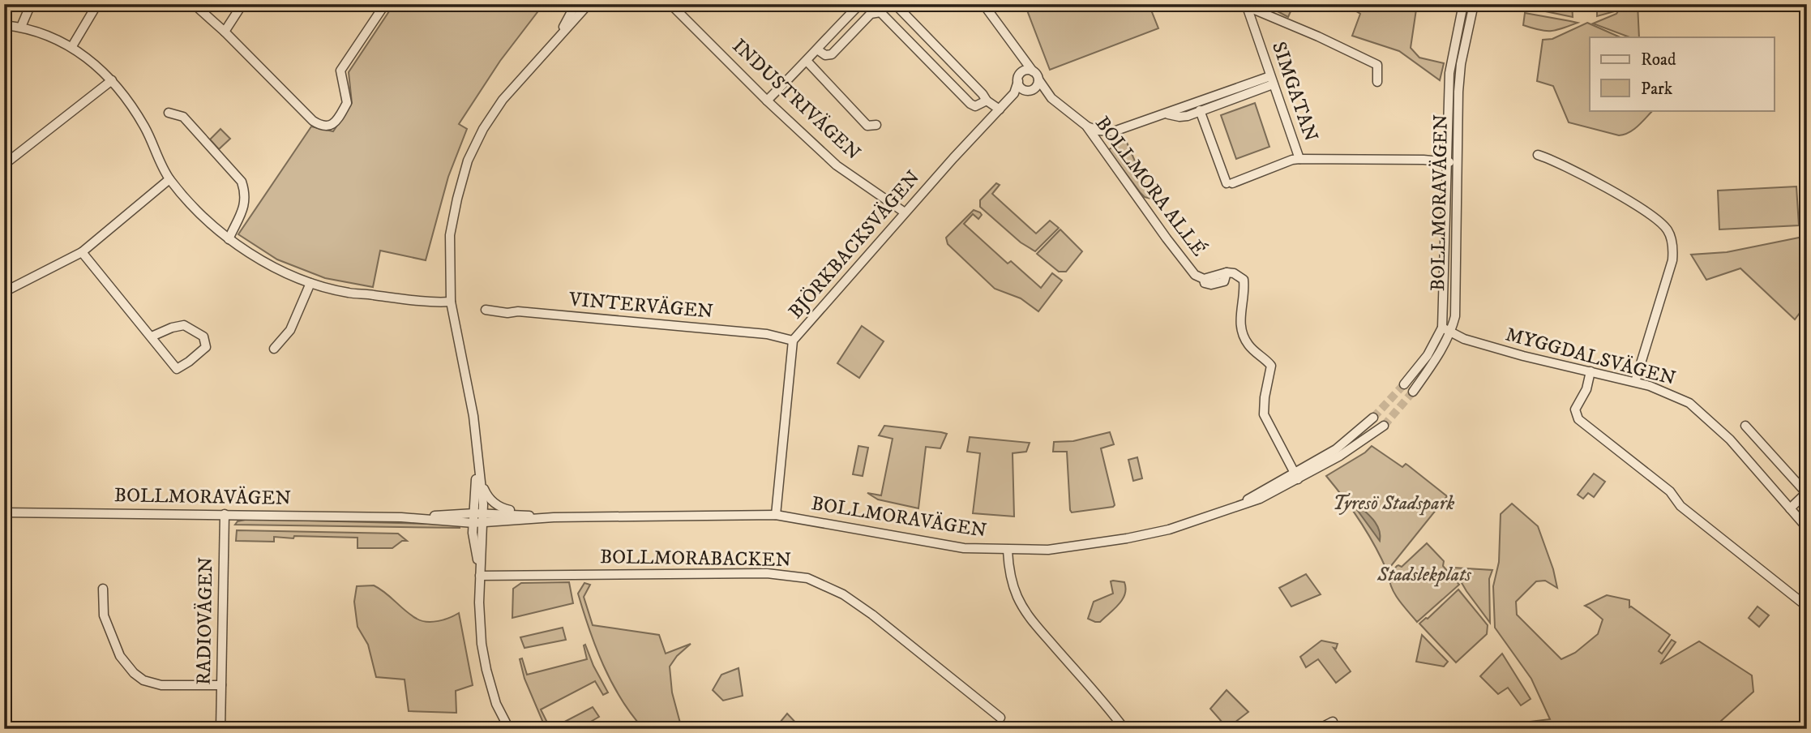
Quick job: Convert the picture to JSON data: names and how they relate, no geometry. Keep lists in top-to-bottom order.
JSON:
{
  "streets": {
    "street": [
      "SIMGATAN",
      "INDUSTRIVÄGEN",
      "BOLLMORA ALLÉ",
      "BOLLMORAVÄGEN",
      "BJÖRKBACKSVÄGEN",
      "VINTERVÄGEN",
      "MYGGDALSVÄGEN",
      "BOLLMORABACKEN",
      "RADIOVÄGEN"
    ]
  },
  "crossings": [
    ["INDUSTRIVÄGEN", "BJÖRKBACKSVÄGEN"],
    ["BOLLMORA ALLÉ", "BOLLMORAVÄGEN"],
    ["BOLLMORA ALLÉ", "BJÖRKBACKSVÄGEN"],
    ["BOLLMORAVÄGEN", "BJÖRKBACKSVÄGEN"],
    ["BOLLMORAVÄGEN", "MYGGDALSVÄGEN"],
    ["BOLLMORAVÄGEN", "RADIOVÄGEN"],
    ["BJÖRKBACKSVÄGEN", "VINTERVÄGEN"]
  ],
  "parks": ["Tyresö Stadspark", "Stadslekplats"],
  "legend": ["Road", "Park"]
}
